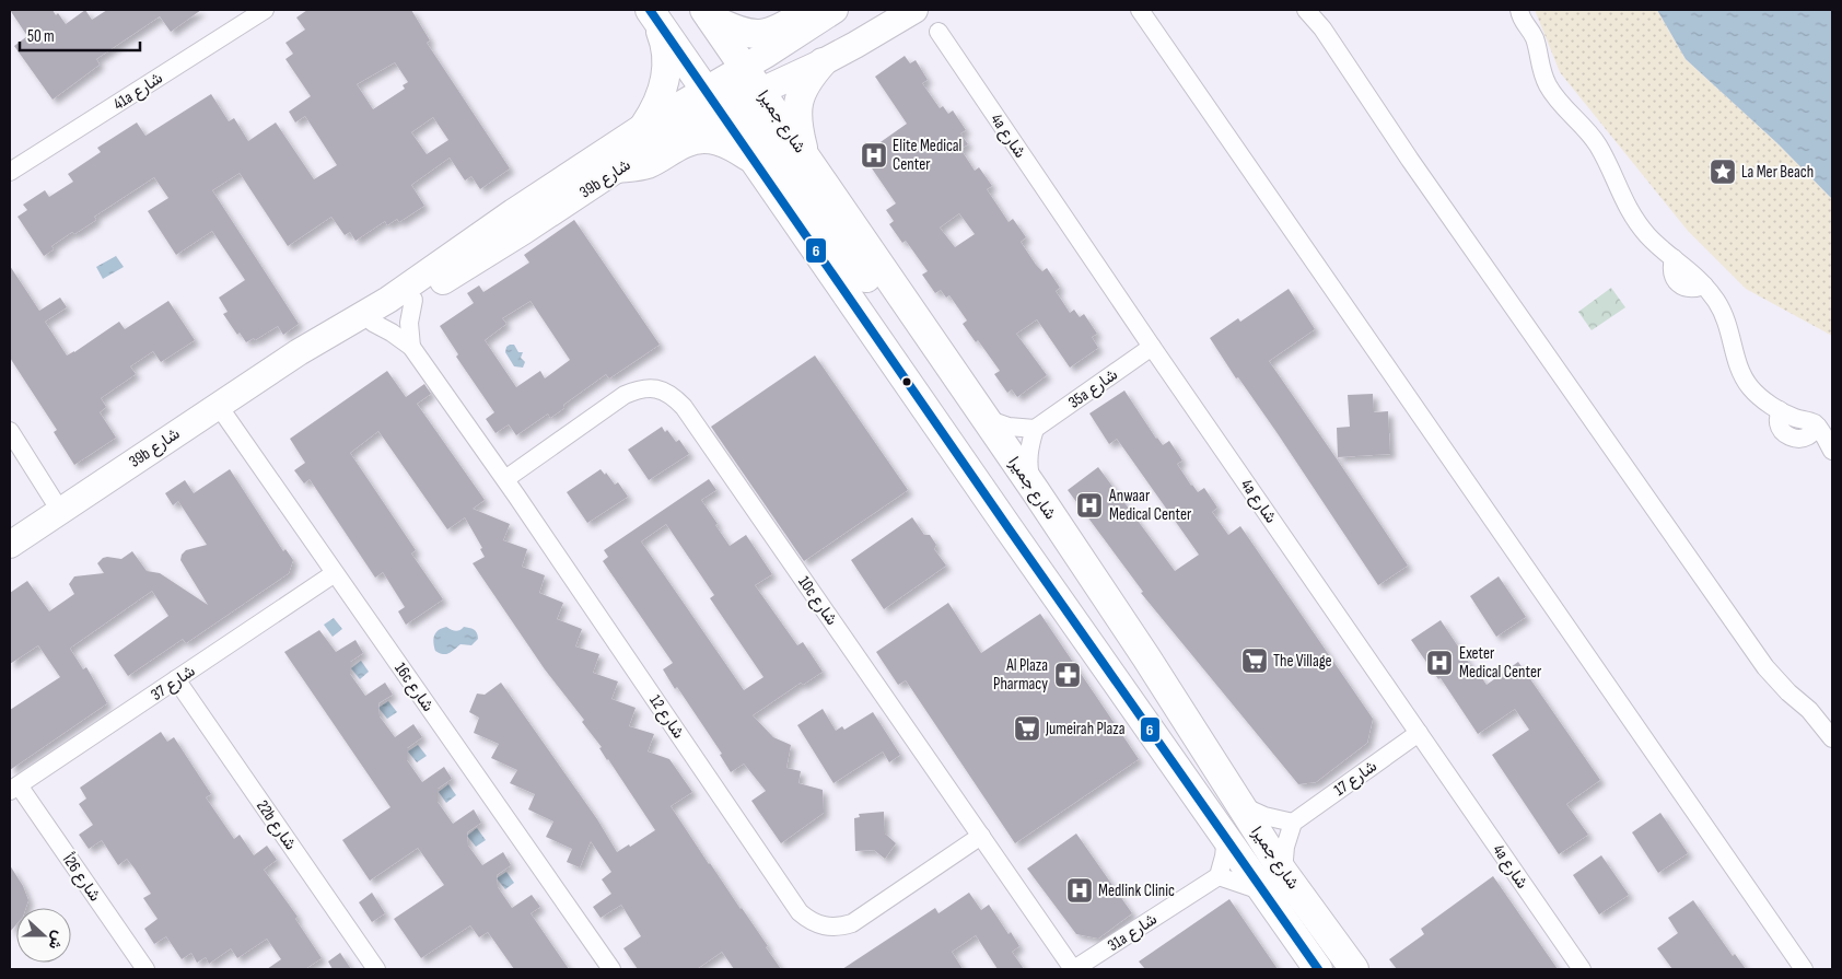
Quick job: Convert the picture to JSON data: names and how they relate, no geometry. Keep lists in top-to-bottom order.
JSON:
{
  "streets": {
    "main road": ["شارع جميرا"],
    "street": [
      "41a شارع",
      "4a شارع",
      "39b شارع",
      "35a شارع",
      "10c شارع",
      "شارع 37",
      "16c شارع",
      "شارع 12",
      "شارع 17",
      "22b شارع",
      "شارع 26أ",
      "31a شارع"
    ]
  },
  "crossings": [
    ["شارع جميرا", "39b شارع"],
    ["4a شارع", "35a شارع"],
    ["4a شارع", "شارع 17"],
    ["39b شارع", "16c شارع"],
    ["39b شارع", "شارع 12"],
    ["10c شارع", "شارع 12"],
    ["10c شارع", "31a شارع"],
    ["شارع 37", "16c شارع"],
    ["شارع 37", "22b شارع"],
    ["شارع 37", "شارع 26أ"]
  ],
  "places": {
    "hospital": [
      "Elite Medical Center",
      "Anwaar Medical Center",
      "Exeter Medical Center",
      "Medlink Clinic"
    ],
    "place": ["La Mer Beach"],
    "supermarket": ["The Village", "Jumeirah Plaza"],
    "pharmacy": ["Al Plaza Pharmacy"]
  },
  "lines": ["transit line 6"],
  "scale_bar": "50 m",
  "north": "right"
}
